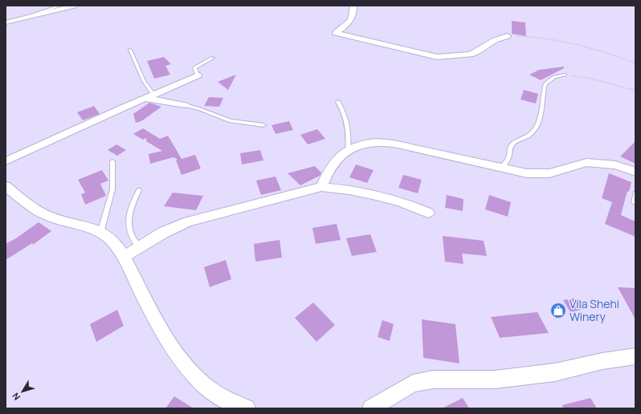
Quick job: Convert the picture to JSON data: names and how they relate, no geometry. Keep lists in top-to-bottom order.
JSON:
{
  "places": {
    "shop": ["Vila Shehi Winery"]
  },
  "north": "bottom left"
}
